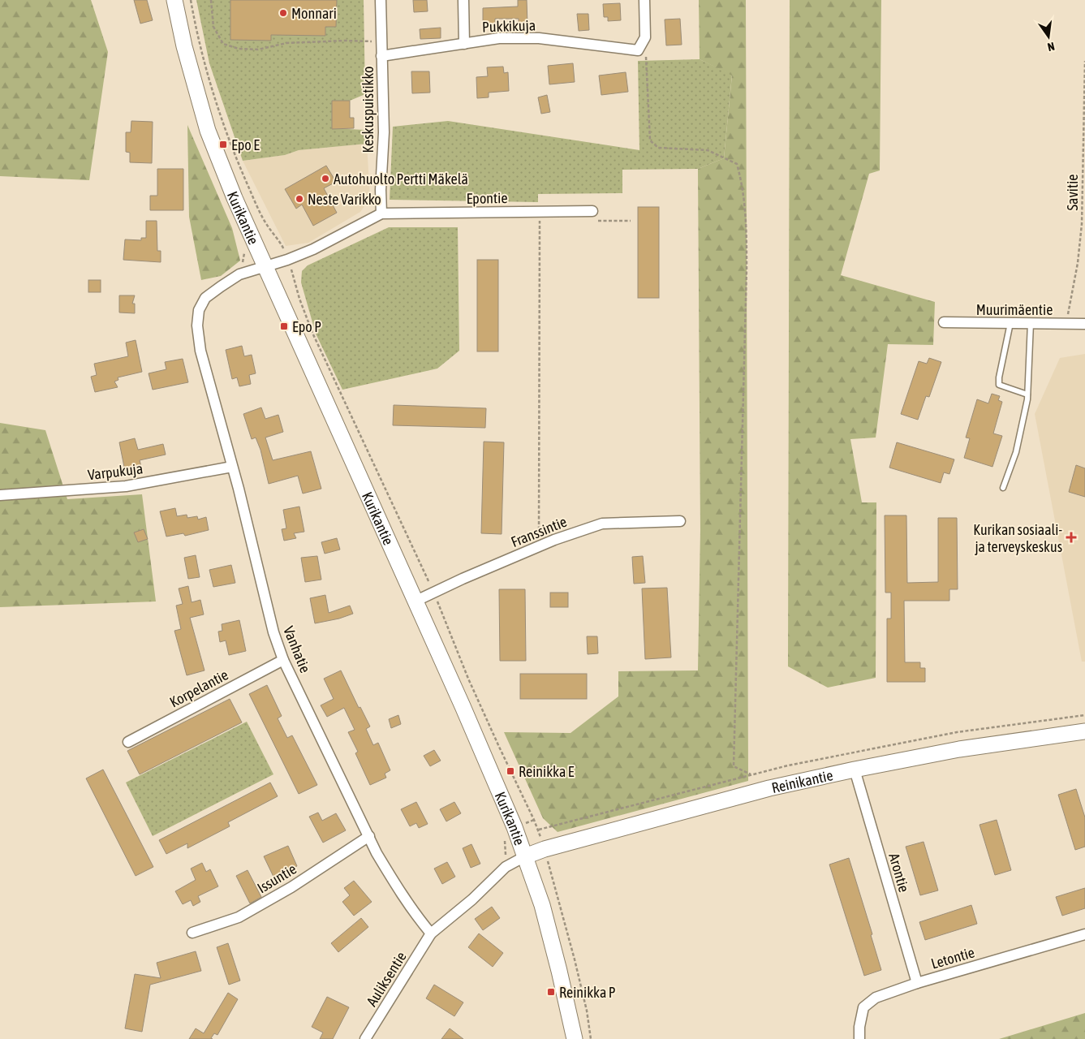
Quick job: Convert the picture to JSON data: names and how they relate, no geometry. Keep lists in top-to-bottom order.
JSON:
{
  "streets": {
    "street": [
      "Pukkikuja",
      "Keskuspuistikko",
      "Epontie",
      "Kurikantie",
      "Muurimäentie",
      "Varpukuja",
      "Franssintie",
      "Vanhatie",
      "Korpelantie",
      "Reinikantie",
      "Arontie",
      "Issuntie",
      "Letontie",
      "Auliksentie"
    ],
    "path": ["Savitie"]
  },
  "crossings": [
    ["Pukkikuja", "Keskuspuistikko"],
    ["Keskuspuistikko", "Epontie"],
    ["Savitie", "Muurimäentie"],
    ["Kurikantie", "Franssintie"],
    ["Kurikantie", "Vanhatie"],
    ["Kurikantie", "Reinikantie"],
    ["Varpukuja", "Vanhatie"],
    ["Vanhatie", "Korpelantie"],
    ["Vanhatie", "Issuntie"],
    ["Vanhatie", "Auliksentie"],
    ["Reinikantie", "Arontie"],
    ["Arontie", "Letontie"]
  ],
  "places": {
    "other": ["Monnari", "Autohuolto Pertti Mäkelä", "Neste Varikko"],
    "transit": [
      "Epo E",
      "Epo P",
      "Reinikka E",
      "Reinikka P"
    ],
    "health": ["Kurikan sosiaali- ja terveyskeskus"]
  },
  "north": "bottom"
}
